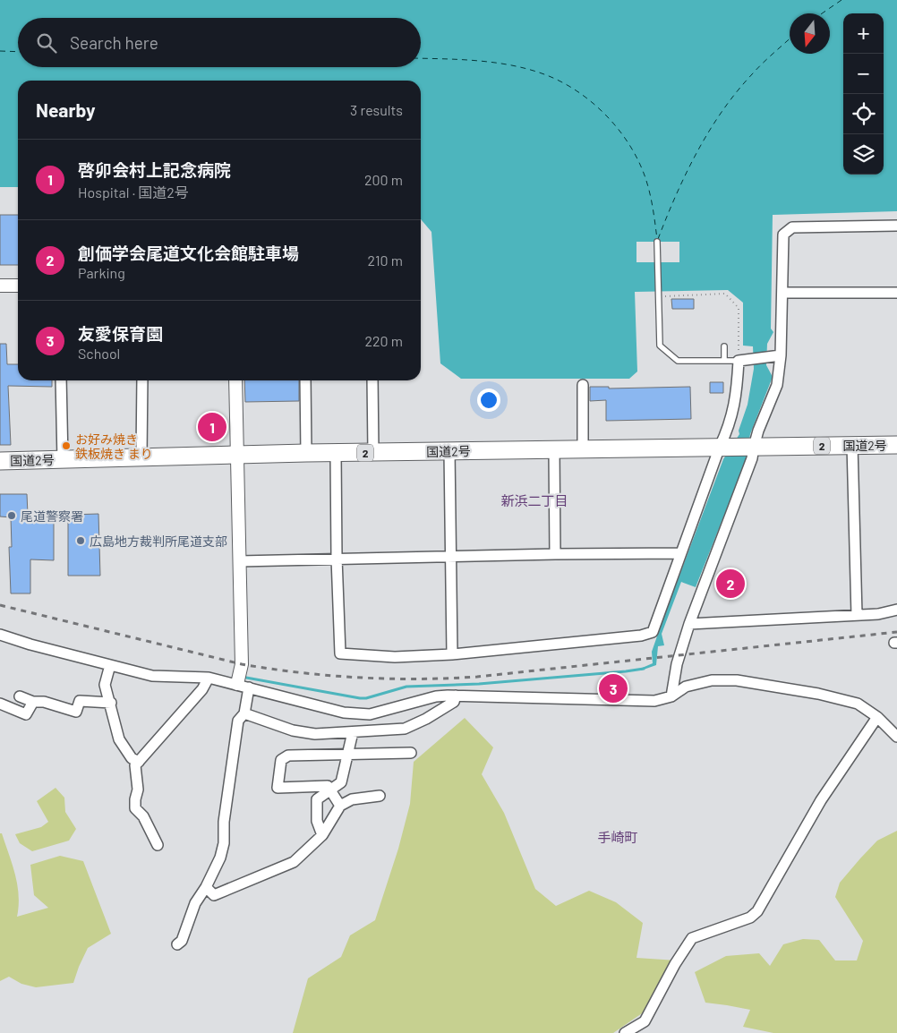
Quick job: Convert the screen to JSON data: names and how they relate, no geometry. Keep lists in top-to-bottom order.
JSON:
{
  "streets": {
    "highway": ["国道2号", "2"]
  },
  "districts": ["新浜二丁目", "手崎町"],
  "places": ["お好み焼き 鉄板焼き まり", "尾道警察署", "広島地方裁判所尾道支部"],
  "north": "bottom",
  "page": {
    "map_buttons": ["+", "−"],
    "search": "Search here",
    "heading": ["Nearby", "3 results"],
    "list": [
      {
        "mark": "1",
        "name": "啓卯会村上記念病院",
        "note": "Hospital · 国道2号",
        "value": "200 m"
      },
      {
        "mark": "2",
        "name": "創価学会尾道文化会館駐車場",
        "note": "Parking",
        "value": "210 m"
      },
      {
        "mark": "3",
        "name": "友愛保育園",
        "note": "School",
        "value": "220 m"
      }
    ],
    "pins": ["1", "2", "3"]
  }
}
